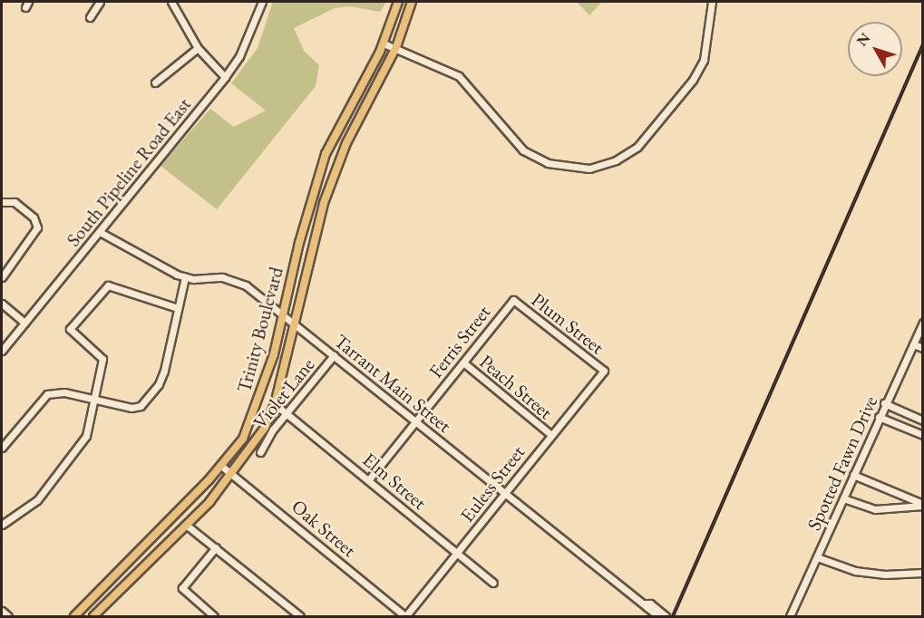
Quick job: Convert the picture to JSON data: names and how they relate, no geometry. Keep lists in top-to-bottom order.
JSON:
{
  "streets": {
    "main road": ["Trinity Boulevard"],
    "street": [
      "South Pipeline Road East",
      "Plum Street",
      "Ferris Street",
      "Tarrant Main Street",
      "Peach Street",
      "Violet Lane",
      "Spotted Fawn Drive",
      "Elm Street",
      "Euless Street",
      "Oak Street"
    ]
  },
  "crossings": [
    ["South Pipeline Road East", "Tarrant Main Street"],
    ["Plum Street", "Ferris Street"],
    ["Plum Street", "Euless Street"],
    ["Trinity Boulevard", "Tarrant Main Street"],
    ["Trinity Boulevard", "Elm Street"],
    ["Trinity Boulevard", "Oak Street"],
    ["Ferris Street", "Tarrant Main Street"],
    ["Ferris Street", "Peach Street"],
    ["Ferris Street", "Elm Street"],
    ["Tarrant Main Street", "Violet Lane"],
    ["Tarrant Main Street", "Euless Street"],
    ["Peach Street", "Euless Street"],
    ["Violet Lane", "Elm Street"],
    ["Elm Street", "Euless Street"],
    ["Euless Street", "Oak Street"]
  ],
  "north": "top left"
}
